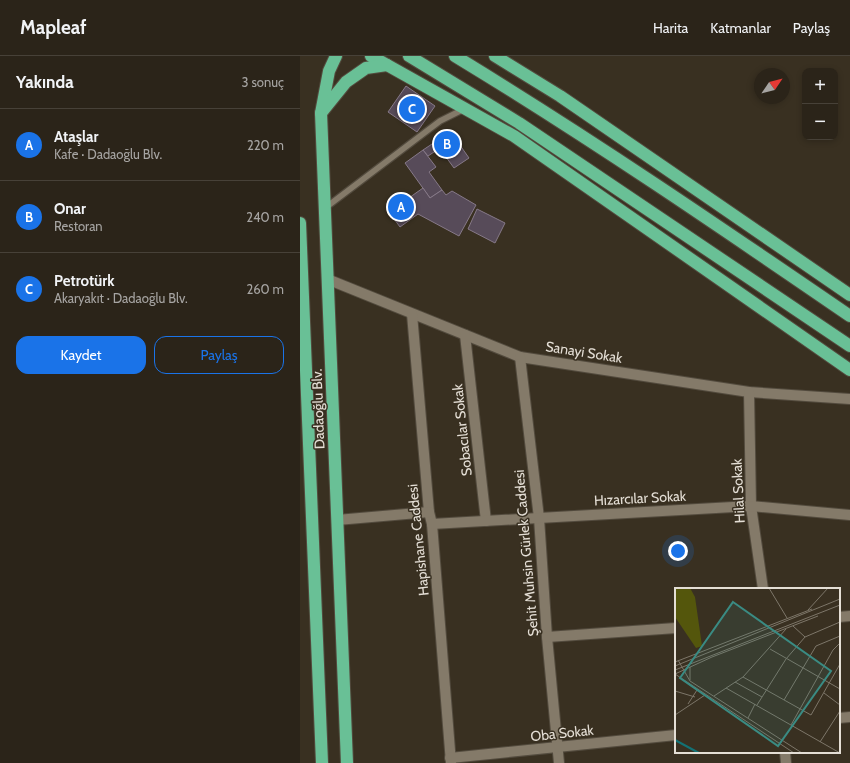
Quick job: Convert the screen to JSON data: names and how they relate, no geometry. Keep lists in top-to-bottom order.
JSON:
{
  "streets": {
    "highway": ["Dadaoğlu Blv."],
    "street": [
      "Sanayi Sokak",
      "Sobacılar Sokak",
      "Hilal Sokak",
      "Hızarcılar Sokak",
      "Hapishane Caddesi",
      "Şehit Muhsin Gürlek Caddesi",
      "Oba Sokak"
    ]
  },
  "crossings": [
    ["Sanayi Sokak", "Dadaoğlu Blv."],
    ["Sanayi Sokak", "Sobacılar Sokak"],
    ["Sanayi Sokak", "Hilal Sokak"],
    ["Sanayi Sokak", "Hapishane Caddesi"],
    ["Sanayi Sokak", "Şehit Muhsin Gürlek Caddesi"],
    ["Sobacılar Sokak", "Hızarcılar Sokak"],
    ["Hilal Sokak", "Hızarcılar Sokak"],
    ["Hızarcılar Sokak", "Hapishane Caddesi"],
    ["Hızarcılar Sokak", "Şehit Muhsin Gürlek Caddesi"],
    ["Hapishane Caddesi", "Oba Sokak"],
    ["Şehit Muhsin Gürlek Caddesi", "Oba Sokak"]
  ],
  "north": "top right",
  "page": {
    "header": "Mapleaf",
    "nav": ["Harita", "Katmanlar", "Paylaş"],
    "heading": ["Yakında", "3 sonuç"],
    "map_buttons": ["+", "−"],
    "pins": ["C", "B", "A"],
    "list": [
      {
        "mark": "A",
        "name": "Ataşlar",
        "note": "Kafe · Dadaoğlu Blv.",
        "value": "220 m"
      },
      {
        "mark": "B",
        "name": "Onar",
        "note": "Restoran",
        "value": "240 m"
      },
      {
        "mark": "C",
        "name": "Petrotürk",
        "note": "Akaryakıt · Dadaoğlu Blv.",
        "value": "260 m"
      }
    ],
    "buttons": ["Kaydet", "Paylaş"]
  }
}
